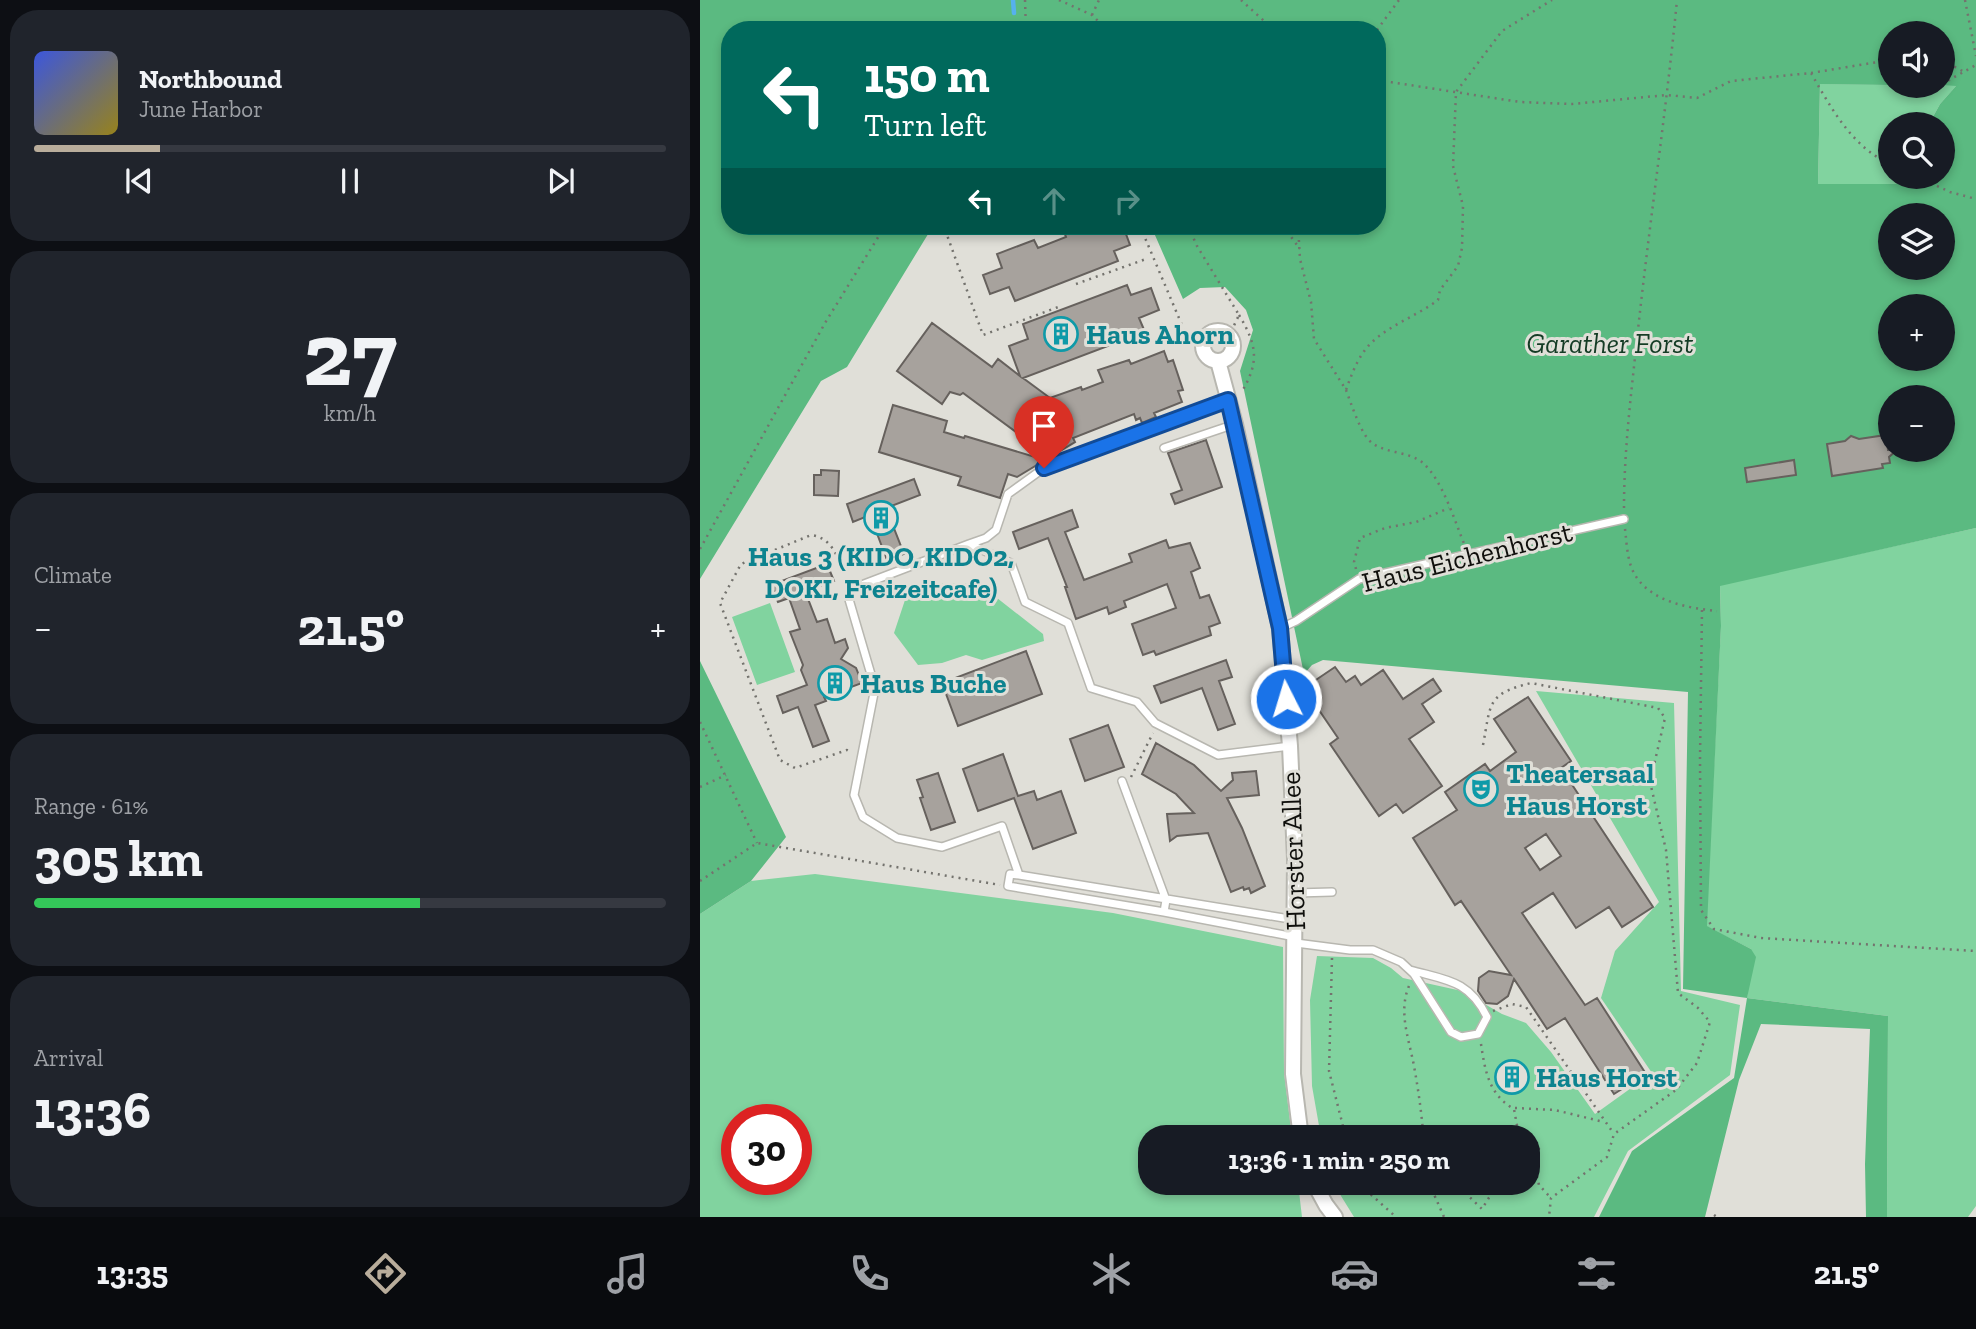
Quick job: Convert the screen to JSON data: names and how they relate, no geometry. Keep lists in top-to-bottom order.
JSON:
{
  "streets": {
    "street": ["Horster Allee"],
    "lane": ["Haus Eichenhorst"]
  },
  "crossings": [
    ["Haus Eichenhorst", "Horster Allee"]
  ],
  "parks": ["Garather Forst"],
  "places": {
    "building": [
      "Haus Ahorn",
      "Haus 3 (KIDO, KIDO2, DOKI, Freizeitcafe)",
      "Haus Buche",
      "Haus Horst"
    ],
    "theatre": ["Theatersaal Haus Horst"]
  },
  "page": {
    "map_buttons": ["+", "−"],
    "turn": ["150 m", "Turn left"],
    "song": ["Northbound", "June Harbor"],
    "tile": [
      ["27", "km/h"],
      "Climate",
      ["Range · 61%", "305 km"],
      ["Arrival", "13:36"]
    ],
    "heat": ["−", "21.5°", "+"],
    "limit": "30",
    "trip": "13:36 · 1 min · 250 m",
    "tabs": ["13:35", "21.5°"]
  }
}
